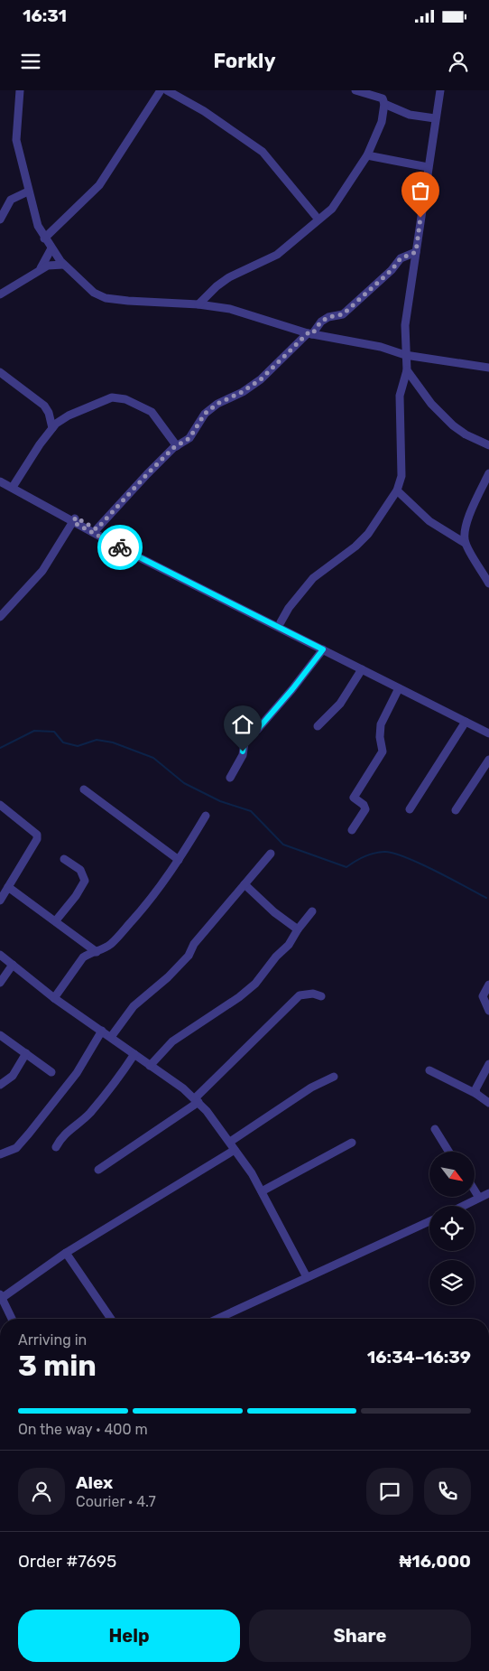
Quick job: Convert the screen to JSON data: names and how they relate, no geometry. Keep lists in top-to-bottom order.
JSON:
{
  "north": "bottom right",
  "page": {
    "status": "16:31",
    "header": "Forkly",
    "heading": ["3 min", "Arriving in", "16:34–16:39"],
    "panel": [
      "Alex",
      "Courier · 4.7",
      "Order #7695",
      "₦16,000"
    ],
    "bar": "On the way · 400 m",
    "buttons": ["Help", "Share"]
  }
}
